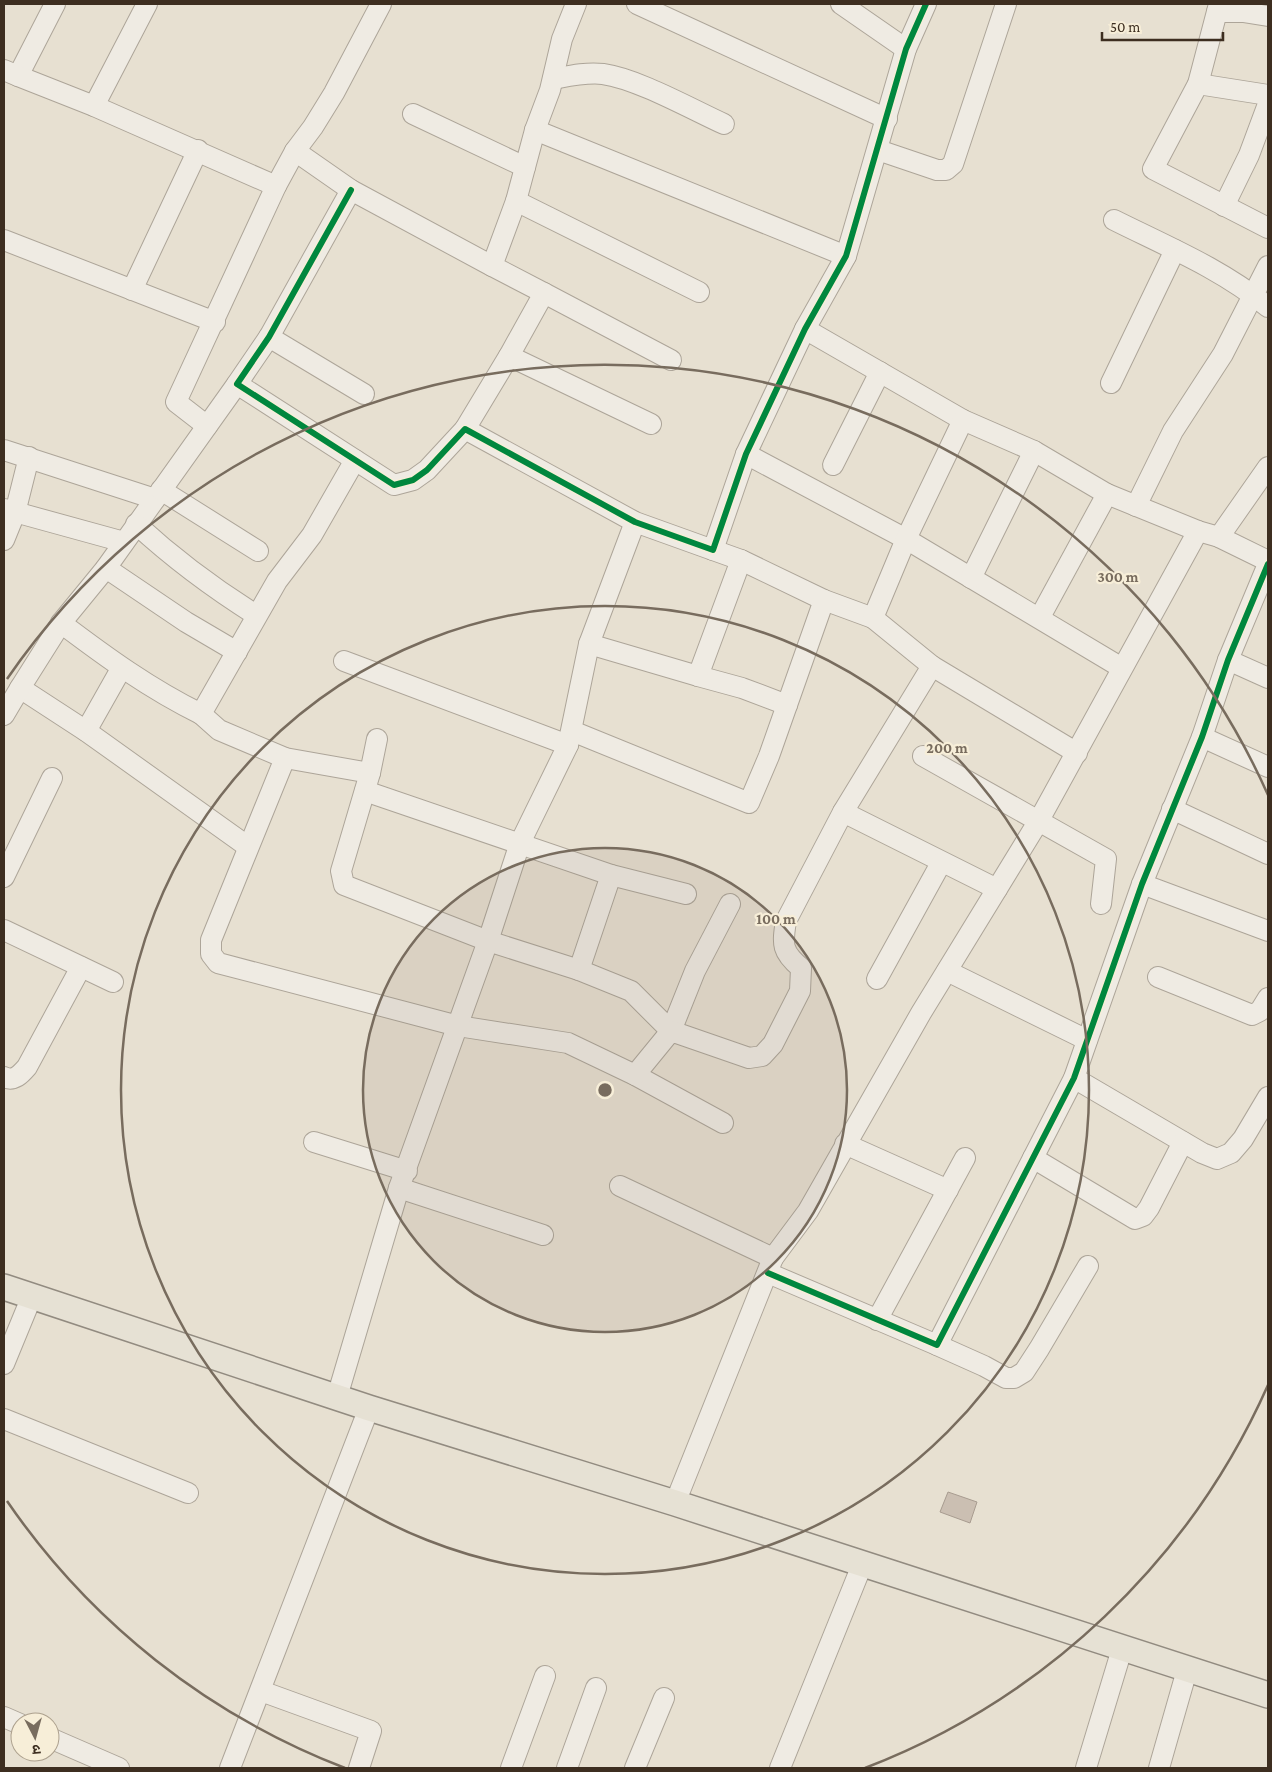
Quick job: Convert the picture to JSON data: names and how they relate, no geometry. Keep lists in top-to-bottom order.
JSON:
{
  "scale_bar": "50 m",
  "north": "bottom",
  "rings": ["300 m", "200 m", "100 m"]
}
